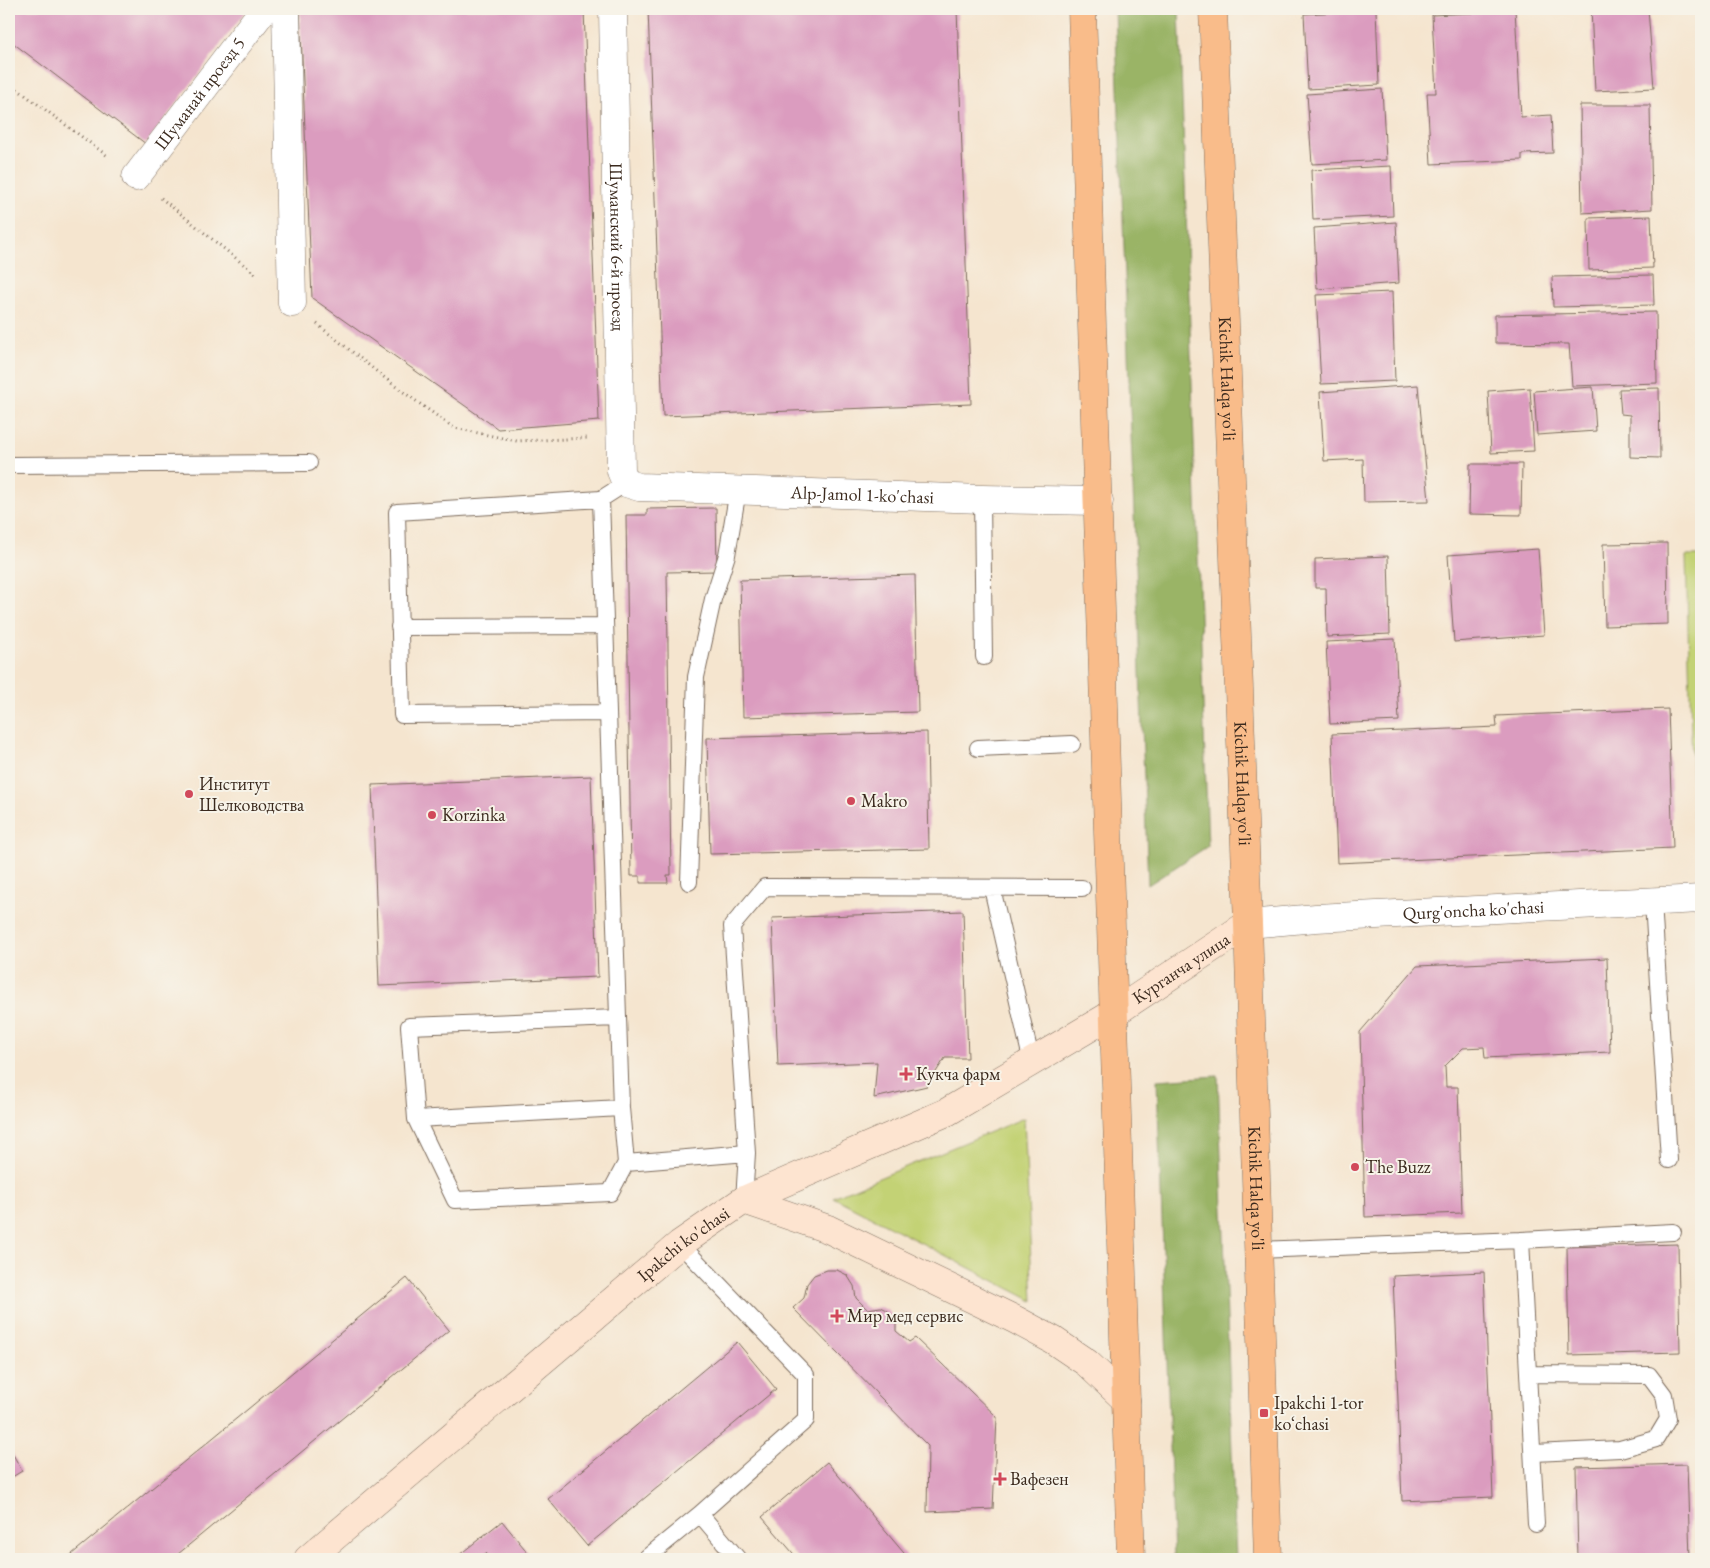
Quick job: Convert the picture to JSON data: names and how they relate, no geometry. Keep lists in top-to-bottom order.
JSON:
{
  "streets": {
    "highway": ["Kichik Halqa yo'li"],
    "main road": ["Курганча улица", "Ipakchi ko'chasi"],
    "street": [
      "Шуманай проезд 5",
      "Шуманский 6-й проезд",
      "Alp-Jamol 1-ko'chasi",
      "Qurg'oncha ko'chasi"
    ]
  },
  "crossings": [
    ["Шуманский 6-й проезд", "Alp-Jamol 1-ko'chasi"],
    ["Kichik Halqa yo'li", "Qurg'oncha ko'chasi"],
    ["Kichik Halqa yo'li", "Курганча улица"],
    ["Qurg'oncha ko'chasi", "Курганча улица"],
    ["Курганча улица", "Ipakchi ko'chasi"]
  ],
  "places": {
    "other": [
      "Институт Шелководства",
      "Makro",
      "Korzinka",
      "The Buzz"
    ],
    "health": ["Кукча фарм", "Мир мед сервис", "Вафезен"],
    "transit": ["Ipakchi 1-tor koʻchasi"]
  }
}
